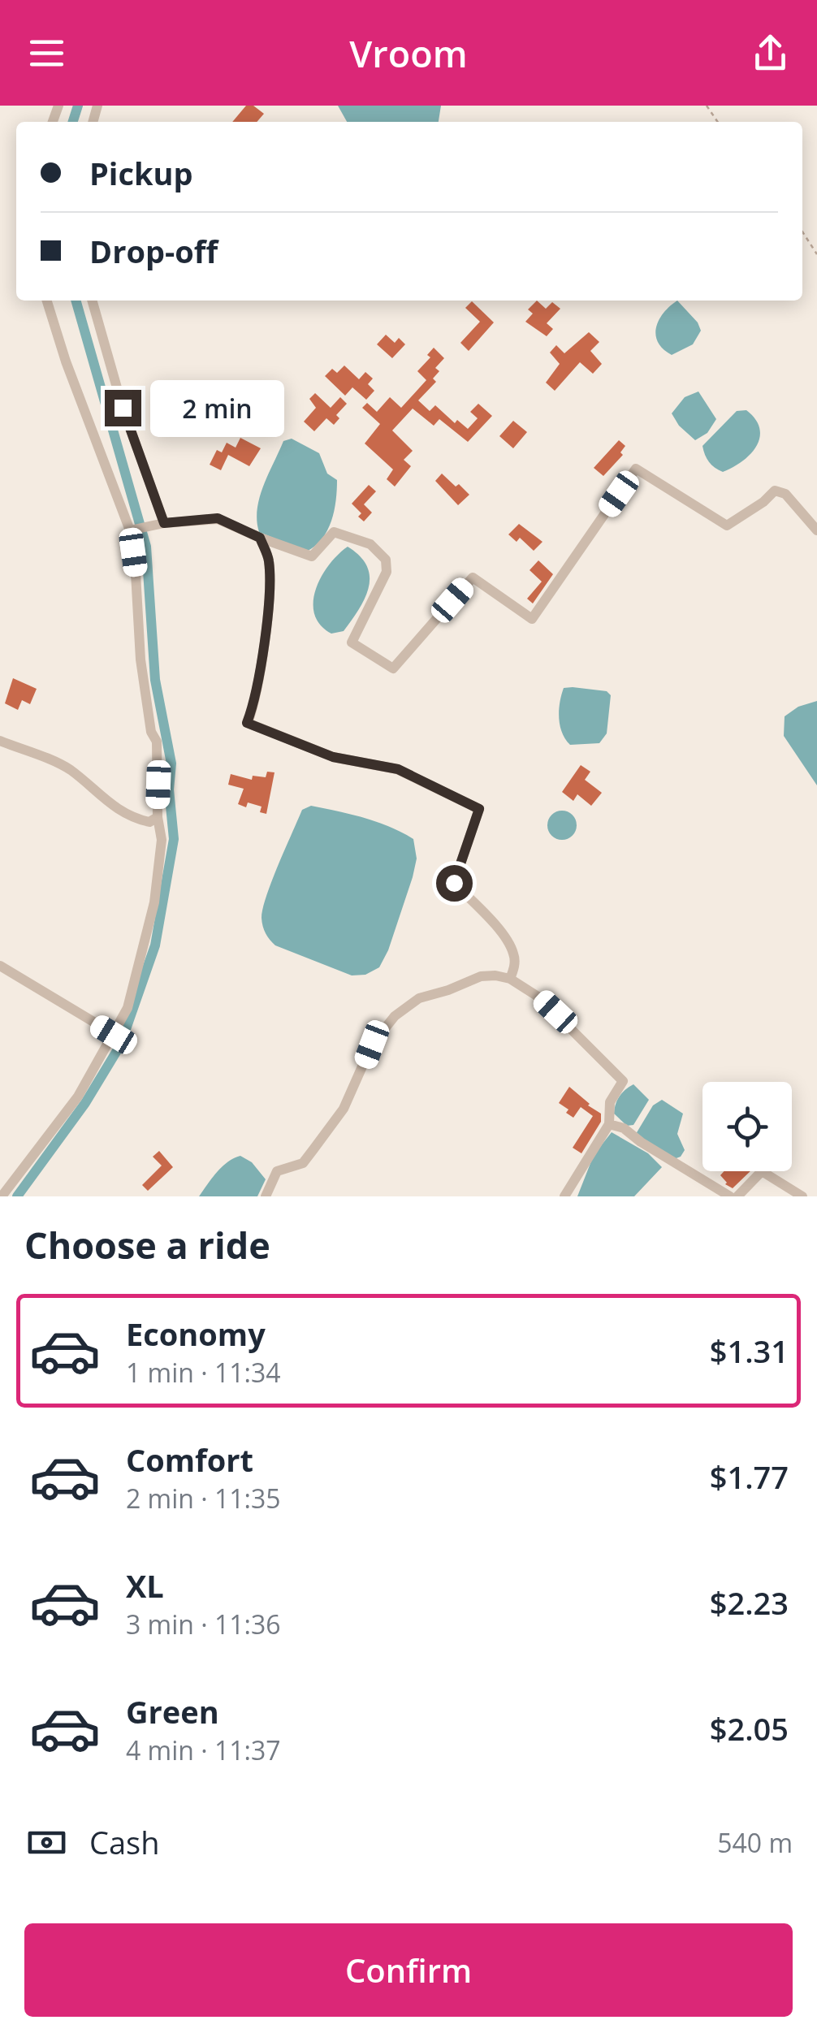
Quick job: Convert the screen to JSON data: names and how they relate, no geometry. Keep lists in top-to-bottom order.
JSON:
{
  "page": {
    "header": "Vroom",
    "banner": ["Pickup", "Drop-off"],
    "bubble": "2 min",
    "heading": "Choose a ride",
    "list": [
      {
        "name": "Economy",
        "note": "1 min · 11:34",
        "value": "$1.31"
      },
      {
        "name": "Comfort",
        "note": "2 min · 11:35",
        "value": "$1.77"
      },
      {
        "name": "XL",
        "note": "3 min · 11:36",
        "value": "$2.23"
      },
      {
        "name": "Green",
        "note": "4 min · 11:37",
        "value": "$2.05"
      }
    ],
    "pay": ["Cash", "540 m"],
    "buttons": "Confirm"
  }
}
